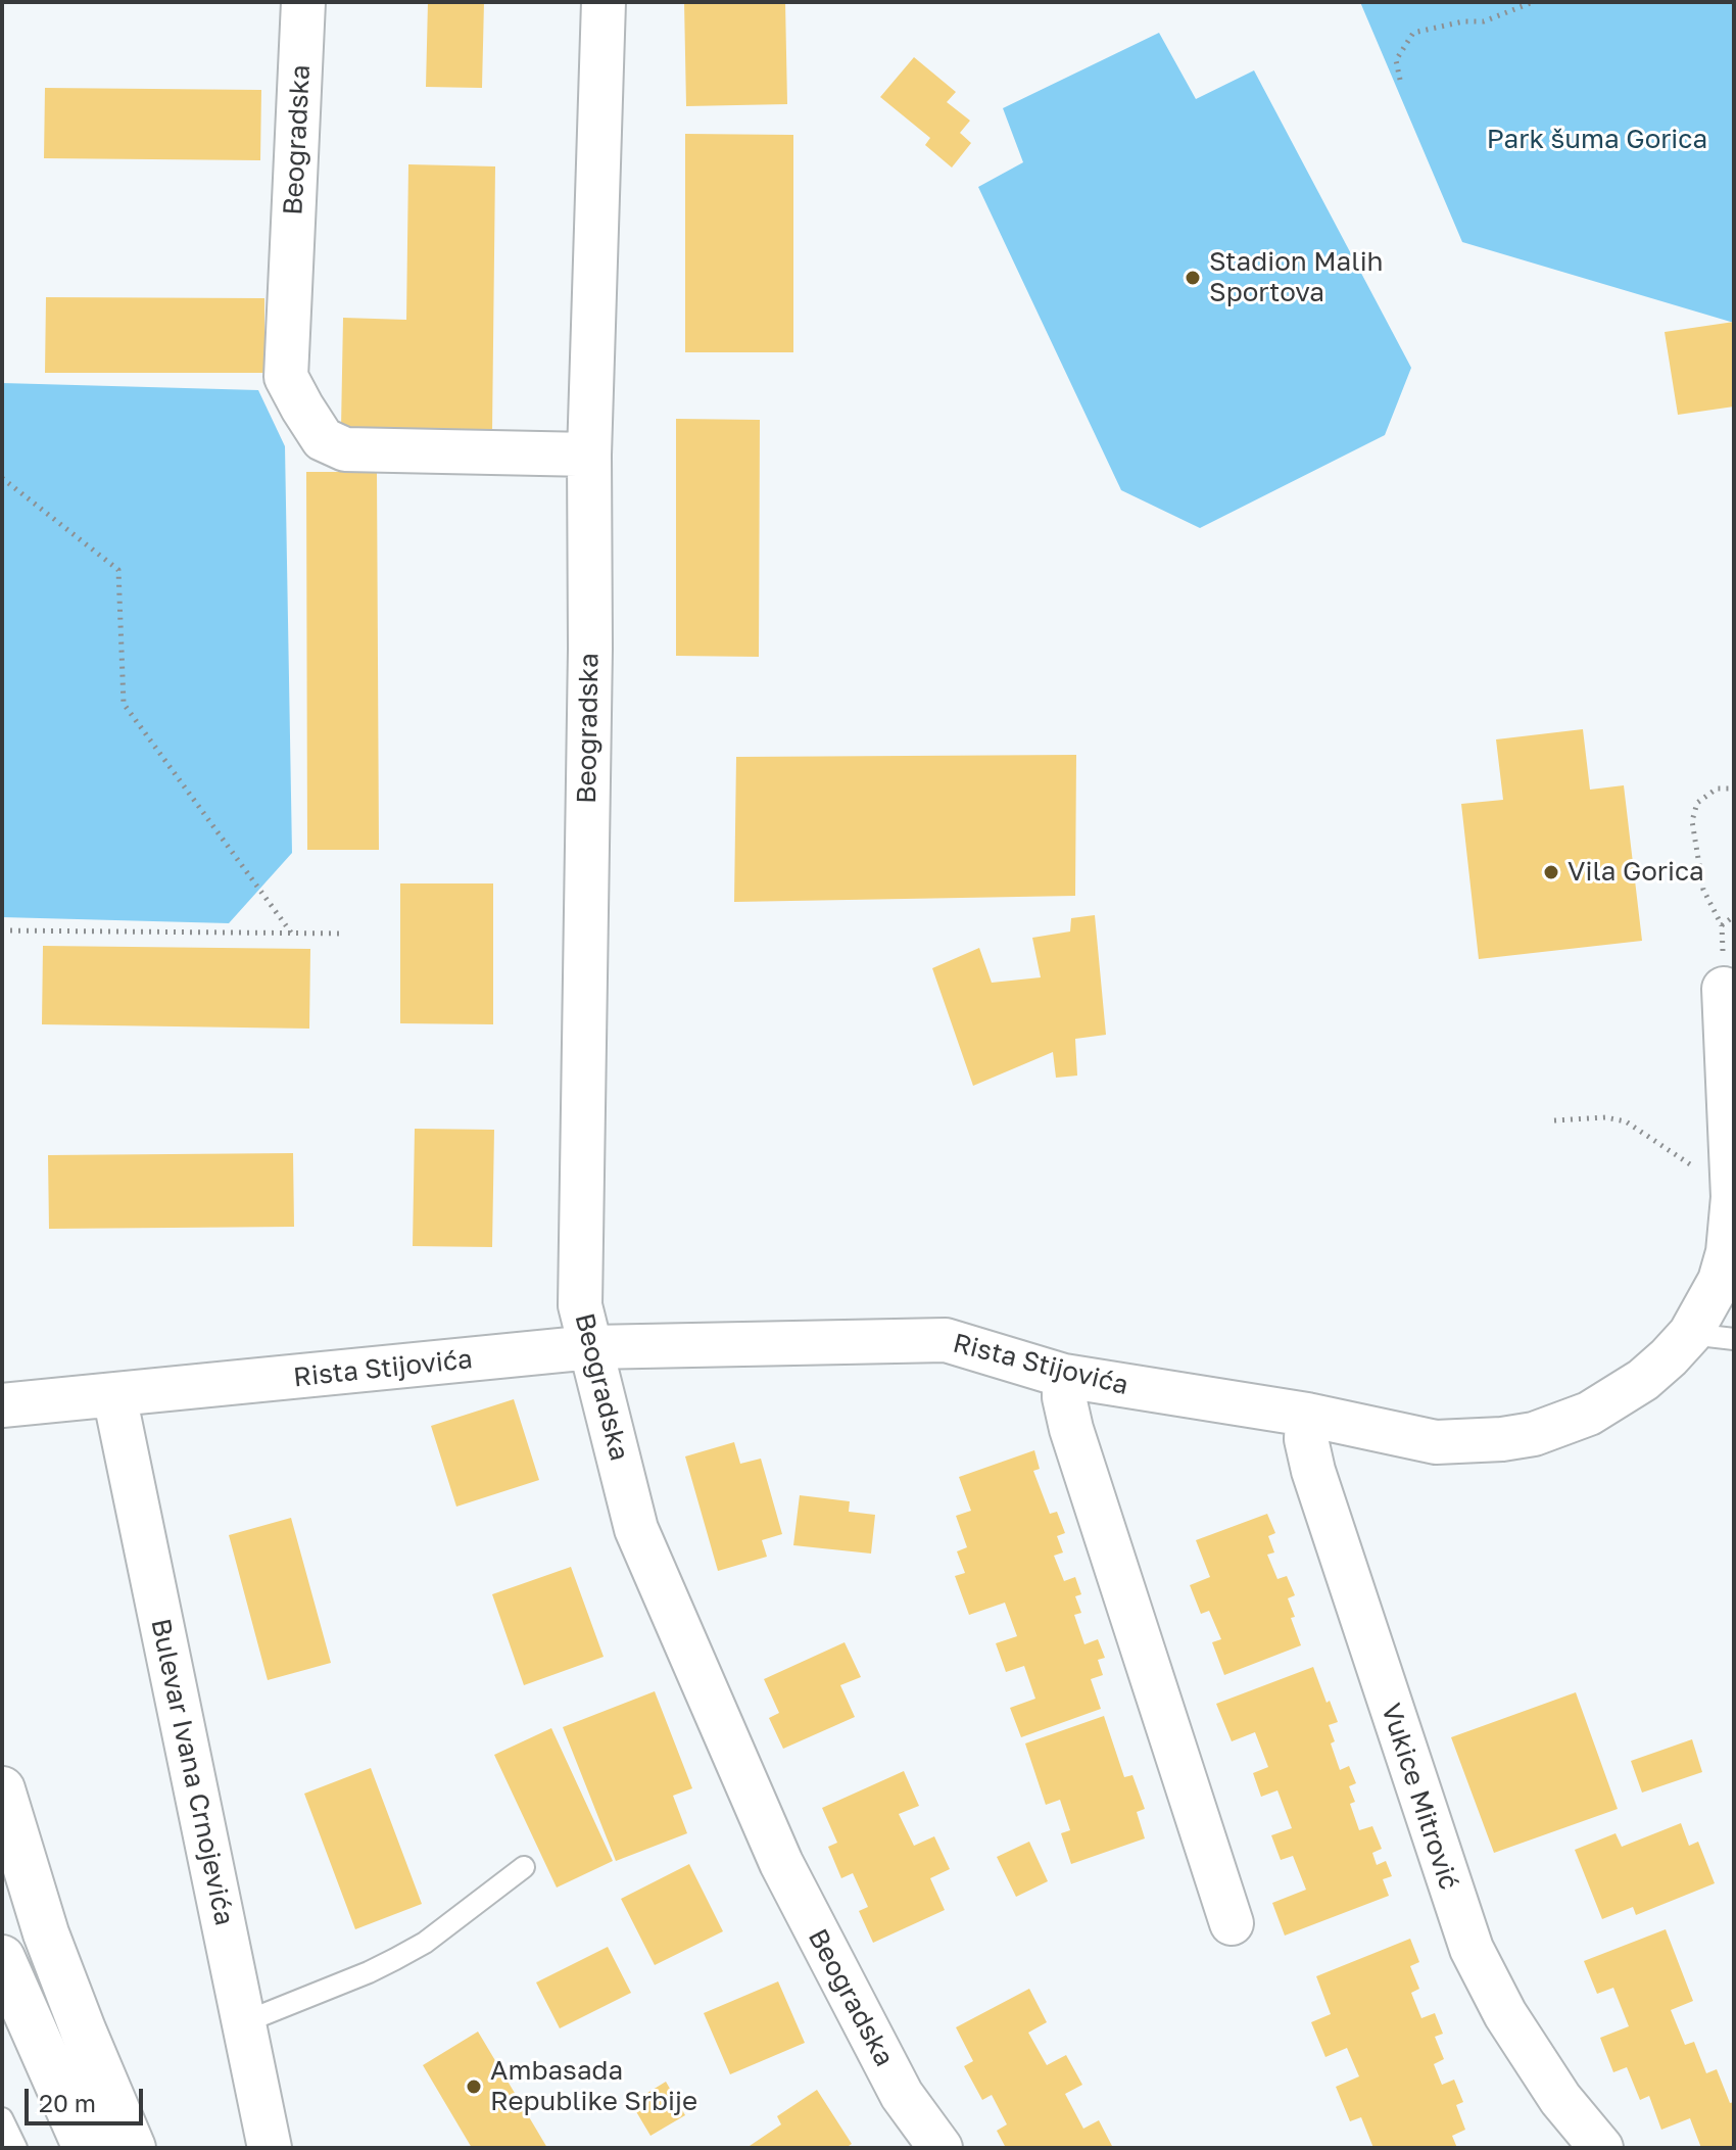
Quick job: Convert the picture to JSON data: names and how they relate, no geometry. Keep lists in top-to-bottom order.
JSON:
{
  "streets": {
    "street": [
      "Beogradska",
      "Rista Stijovića",
      "Bulevar Ivana Crnojevića",
      "Vukice Mitrović"
    ]
  },
  "crossings": [
    ["Beogradska", "Rista Stijovića"],
    ["Rista Stijovića", "Bulevar Ivana Crnojevića"],
    ["Rista Stijovića", "Vukice Mitrović"]
  ],
  "parks": ["Park šuma Gorica"],
  "places": ["Stadion Malih Sportova", "Vila Gorica", "Ambasada Republike Srbije"],
  "scale_bar": "20 m"
}
